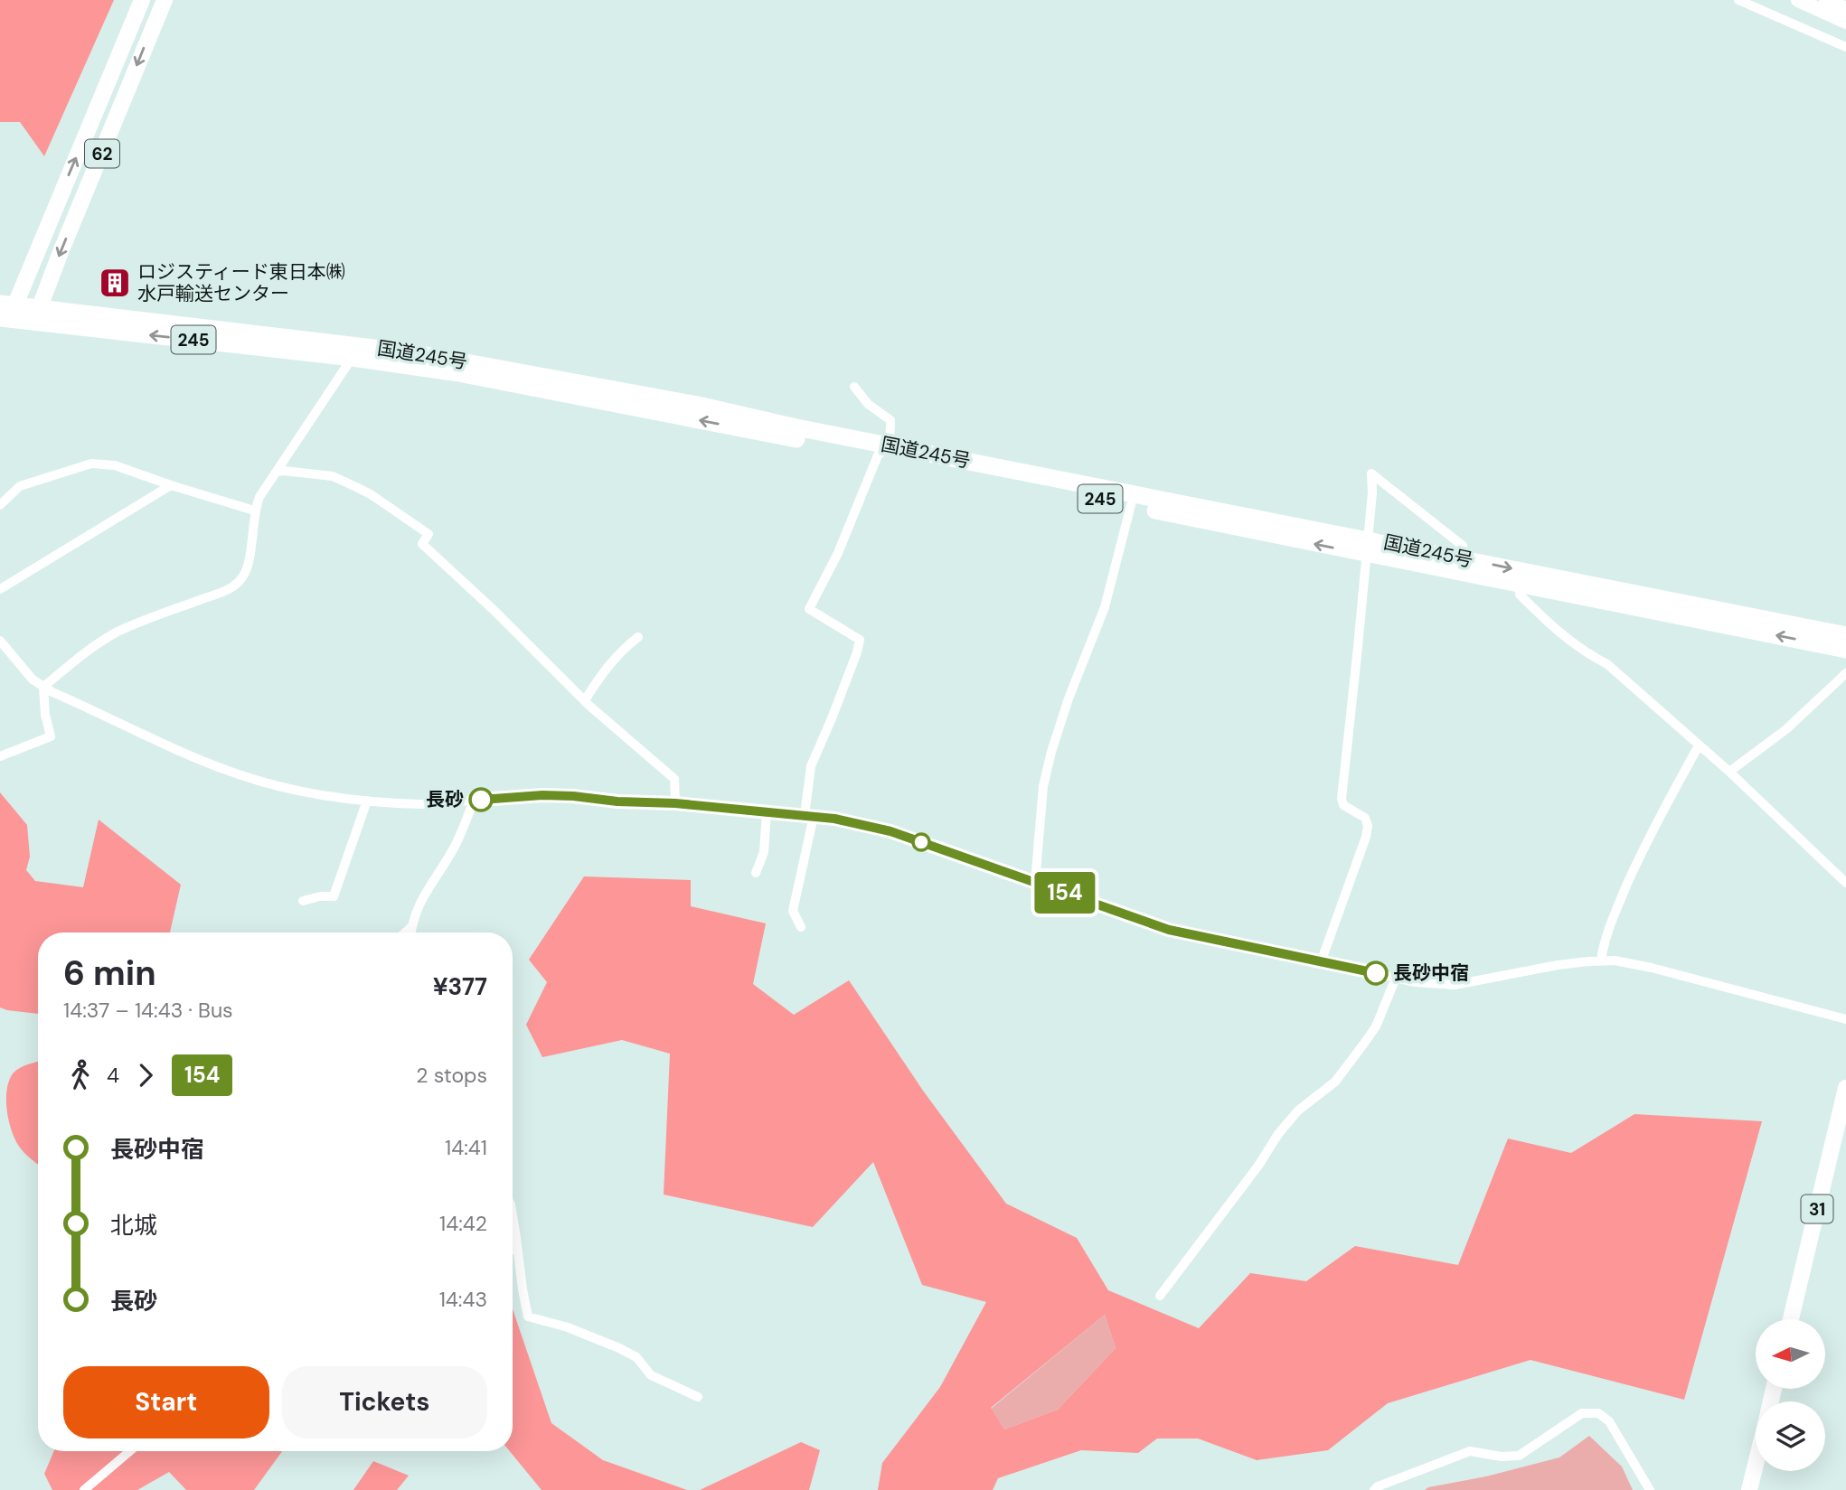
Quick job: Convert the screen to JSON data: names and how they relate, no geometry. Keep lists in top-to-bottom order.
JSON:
{
  "streets": {
    "highway": ["245", "国道245号"],
    "main road": ["62", "31"]
  },
  "crossings": [
    ["62", "国道245号"]
  ],
  "places": {
    "building": ["ロジスティード東日本㈱ 水戸輸送センター"],
    "other": ["長砂", "長砂中宿"]
  },
  "lines": ["bus line 154"],
  "north": "left",
  "page": {
    "on_map": "154",
    "heading": ["6 min", "14:37 – 14:43 · Bus", "¥377"],
    "legs": ["4", "154", "2 stops"],
    "list": [
      {
        "name": "長砂中宿",
        "value": "14:41"
      },
      {
        "name": "北城",
        "value": "14:42"
      },
      {
        "name": "長砂",
        "value": "14:43"
      }
    ],
    "buttons": ["Start", "Tickets"]
  }
}
